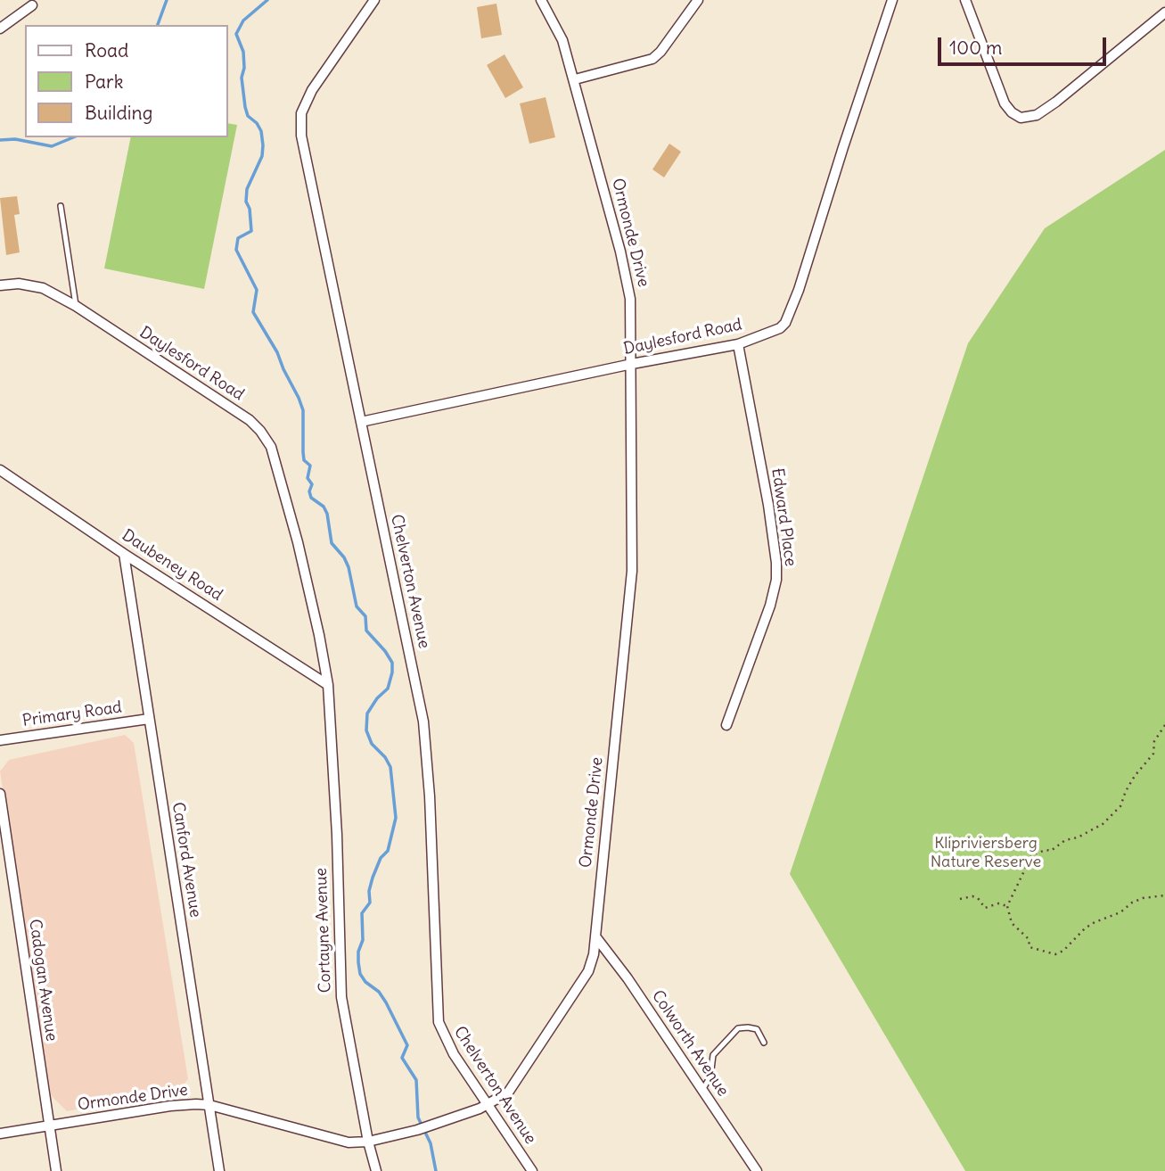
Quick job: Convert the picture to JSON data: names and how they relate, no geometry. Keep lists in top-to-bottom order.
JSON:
{
  "streets": {
    "street": [
      "Ormonde Drive",
      "Daylesford Road",
      "Edward Place",
      "Daubeney Road",
      "Chelverton Avenue",
      "Primary Road",
      "Canford Avenue",
      "Cortayne Avenue",
      "Cadogan Avenue",
      "Colworth Avenue"
    ]
  },
  "crossings": [
    ["Ormonde Drive", "Daylesford Road"],
    ["Ormonde Drive", "Chelverton Avenue"],
    ["Ormonde Drive", "Canford Avenue"],
    ["Ormonde Drive", "Cortayne Avenue"],
    ["Ormonde Drive", "Cadogan Avenue"],
    ["Ormonde Drive", "Colworth Avenue"],
    ["Daylesford Road", "Edward Place"],
    ["Daylesford Road", "Daubeney Road"],
    ["Daylesford Road", "Chelverton Avenue"],
    ["Daylesford Road", "Cortayne Avenue"],
    ["Daubeney Road", "Canford Avenue"],
    ["Daubeney Road", "Cortayne Avenue"],
    ["Primary Road", "Canford Avenue"]
  ],
  "parks": ["Klipriviersberg Nature Reserve"],
  "legend": ["Road", "Park", "Building"],
  "scale_bar": "100 m"
}
